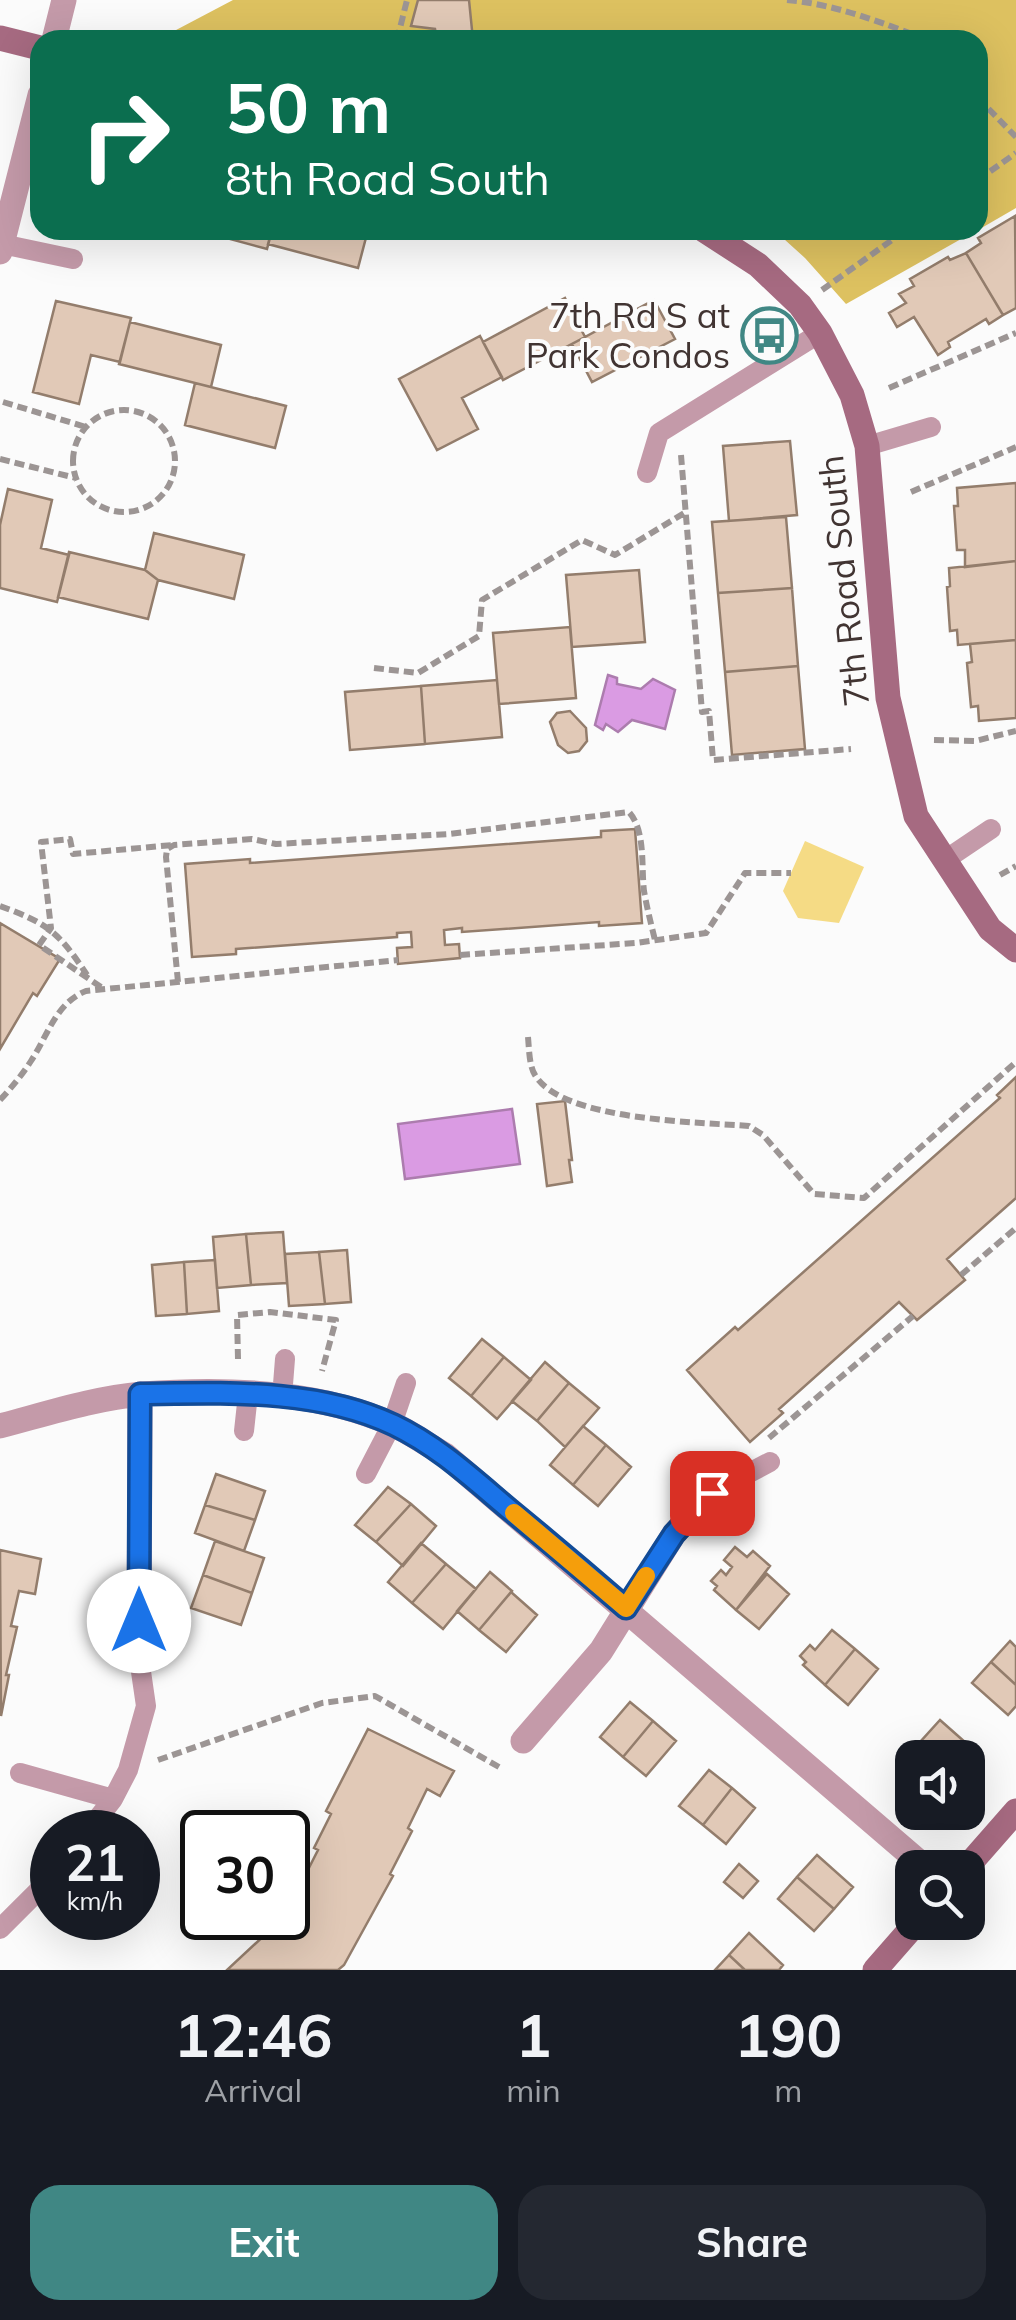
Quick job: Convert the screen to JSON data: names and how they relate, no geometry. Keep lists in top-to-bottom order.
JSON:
{
  "streets": {
    "street": ["7th Road South"]
  },
  "places": {
    "bus stop": ["7th Rd S at Park Condos"]
  },
  "page": {
    "turn": ["50 m", "8th Road South"],
    "speed": "21 km/h",
    "limit": "30",
    "eta": [
      "12:46",
      "Arrival",
      "1",
      "min",
      "190",
      "m"
    ],
    "buttons": ["Exit", "Share"]
  }
}
